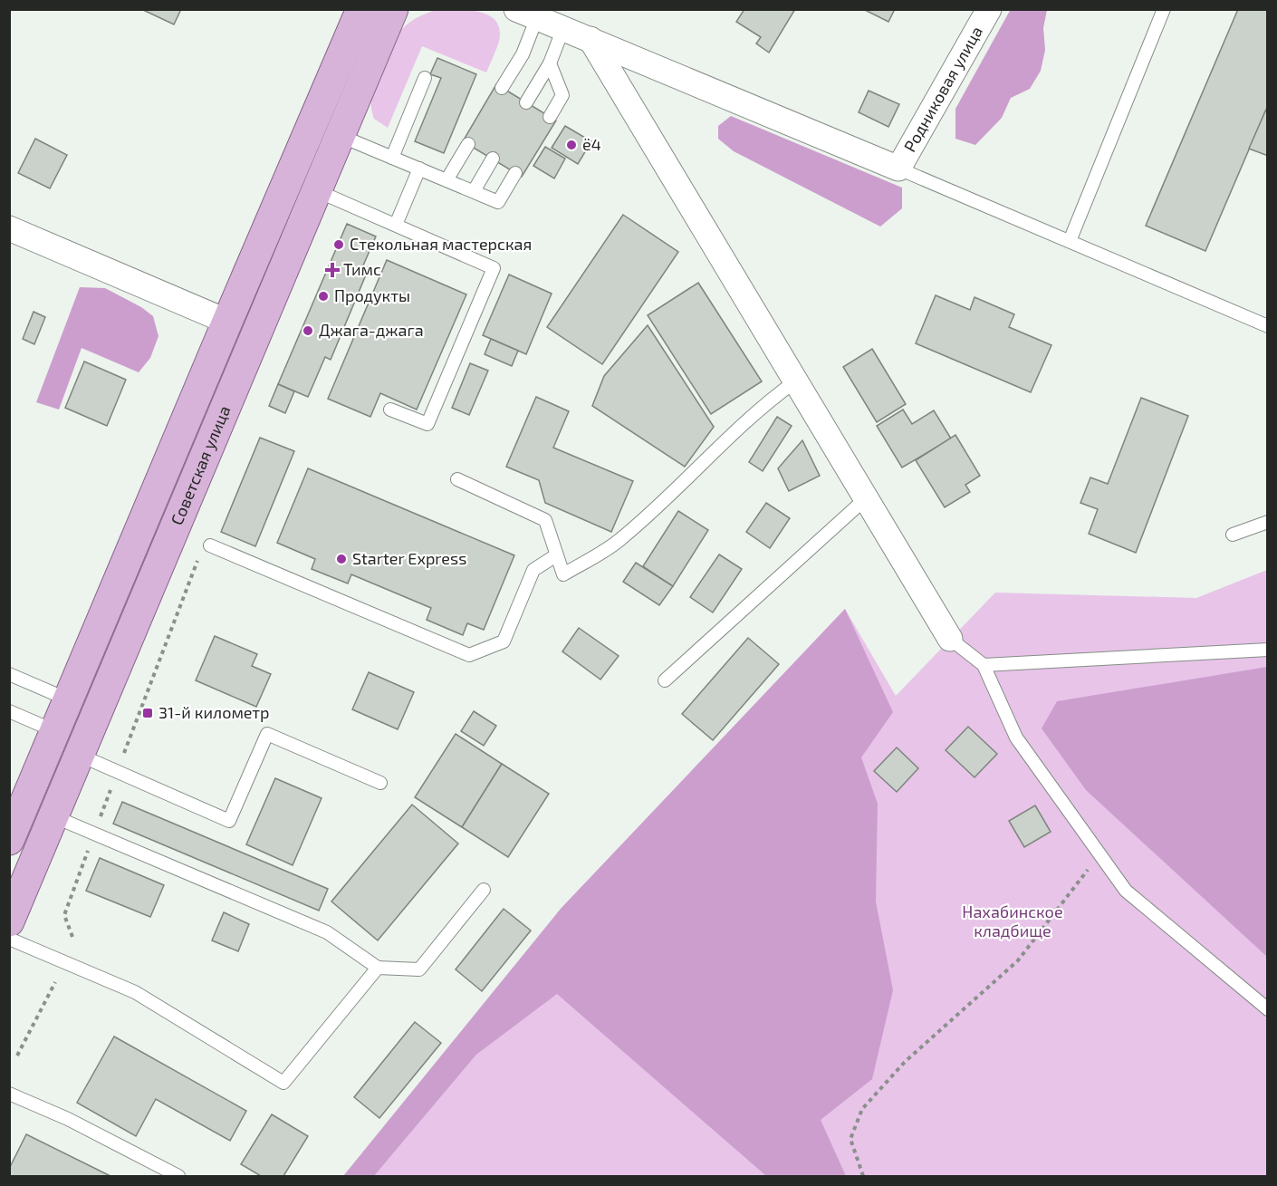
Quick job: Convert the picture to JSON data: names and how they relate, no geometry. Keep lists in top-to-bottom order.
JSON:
{
  "streets": {
    "main road": ["Советская улица"],
    "street": ["Родниковая улица"]
  },
  "parks": ["Нахабинское кладбище"],
  "places": {
    "other": [
      "ё4",
      "Стекольная мастерская",
      "Продукты",
      "Джага-джага",
      "Starter Express"
    ],
    "health": ["Тимс"],
    "transit": ["31-й километр"]
  }
}
